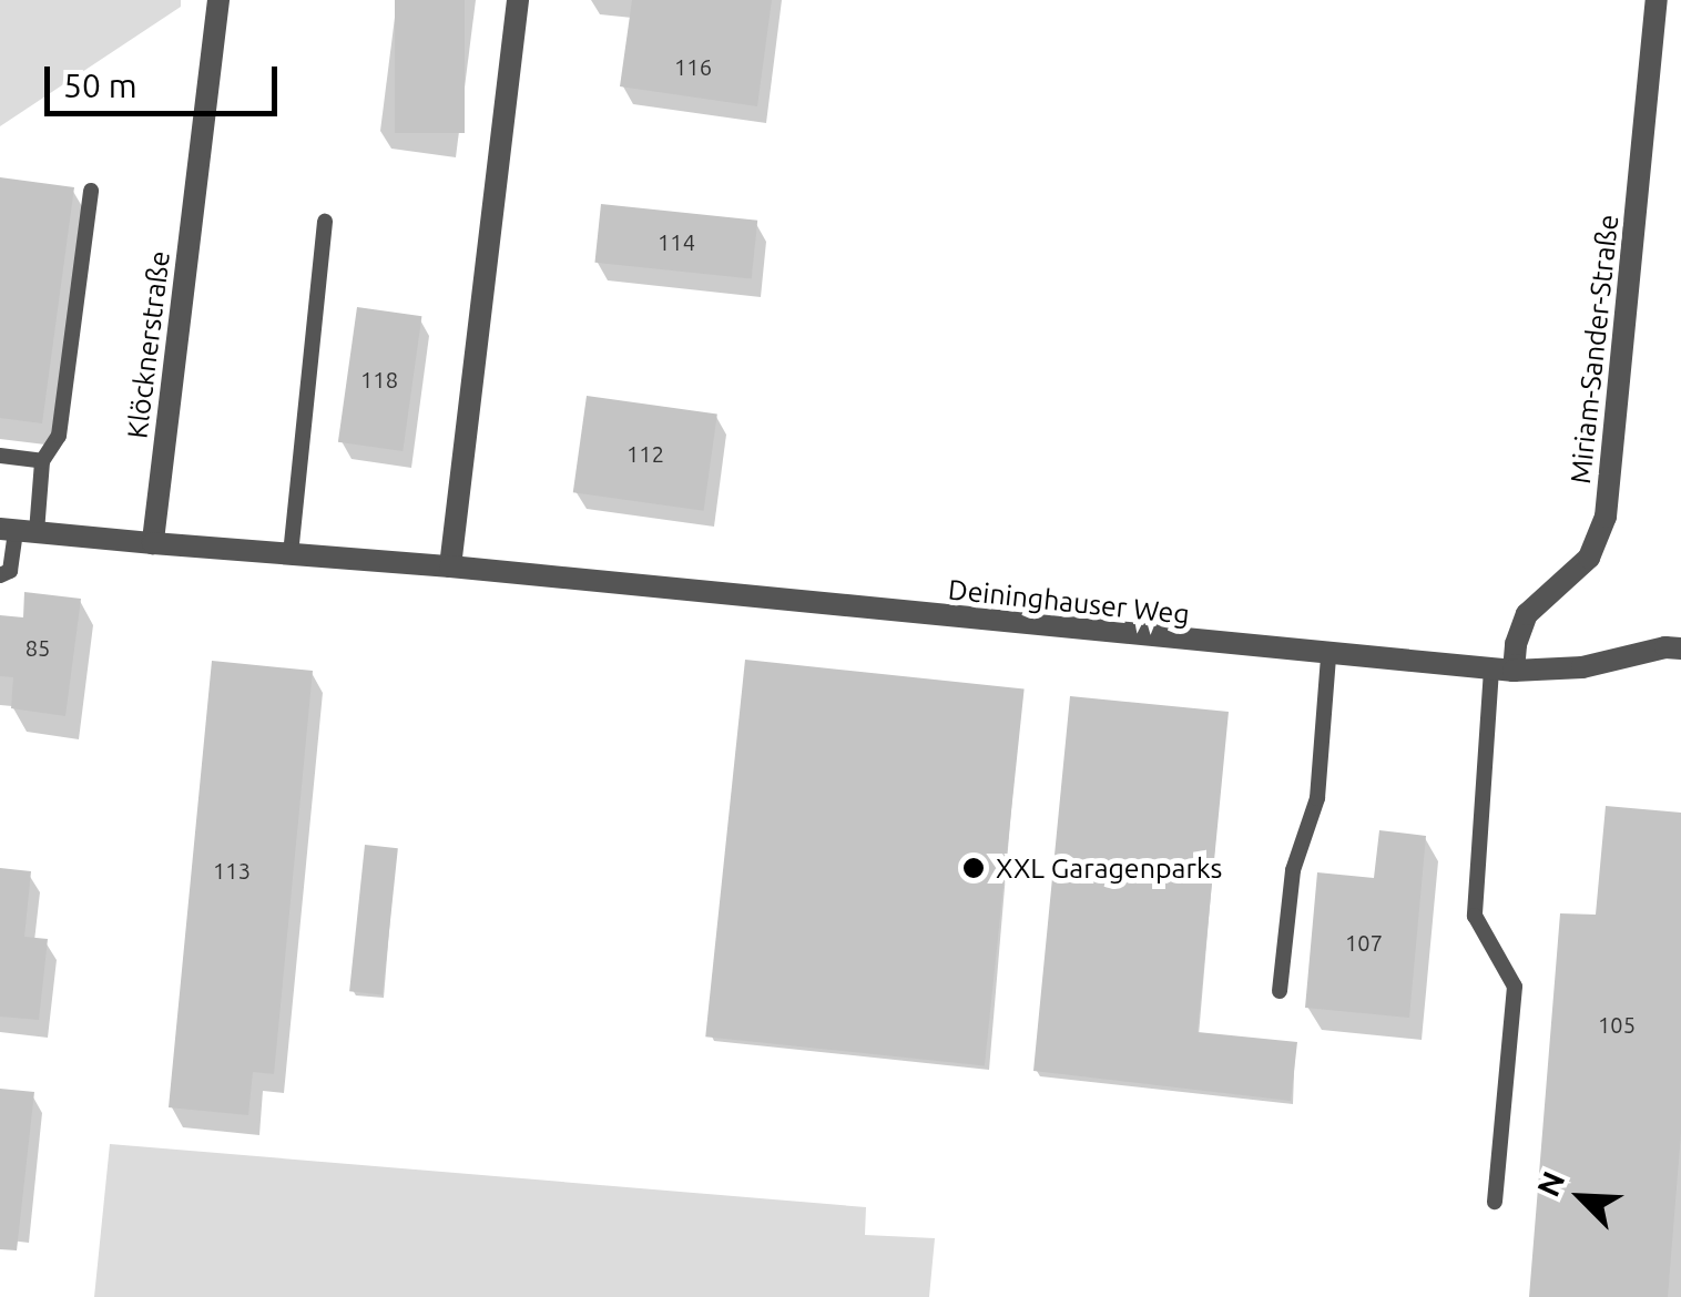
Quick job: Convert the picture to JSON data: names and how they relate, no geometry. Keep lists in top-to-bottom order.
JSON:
{
  "streets": {
    "street": ["Klöcknerstraße", "Miriam-Sander-Straße", "Deininghauser Weg"]
  },
  "crossings": [
    ["Klöcknerstraße", "Deininghauser Weg"],
    ["Miriam-Sander-Straße", "Deininghauser Weg"]
  ],
  "places": ["XXL Garagenparks"],
  "house_numbers": [
    "116",
    "114",
    "118",
    "112",
    "85",
    "113",
    "107",
    "105"
  ],
  "scale_bar": "50 m",
  "north": "top left"
}
